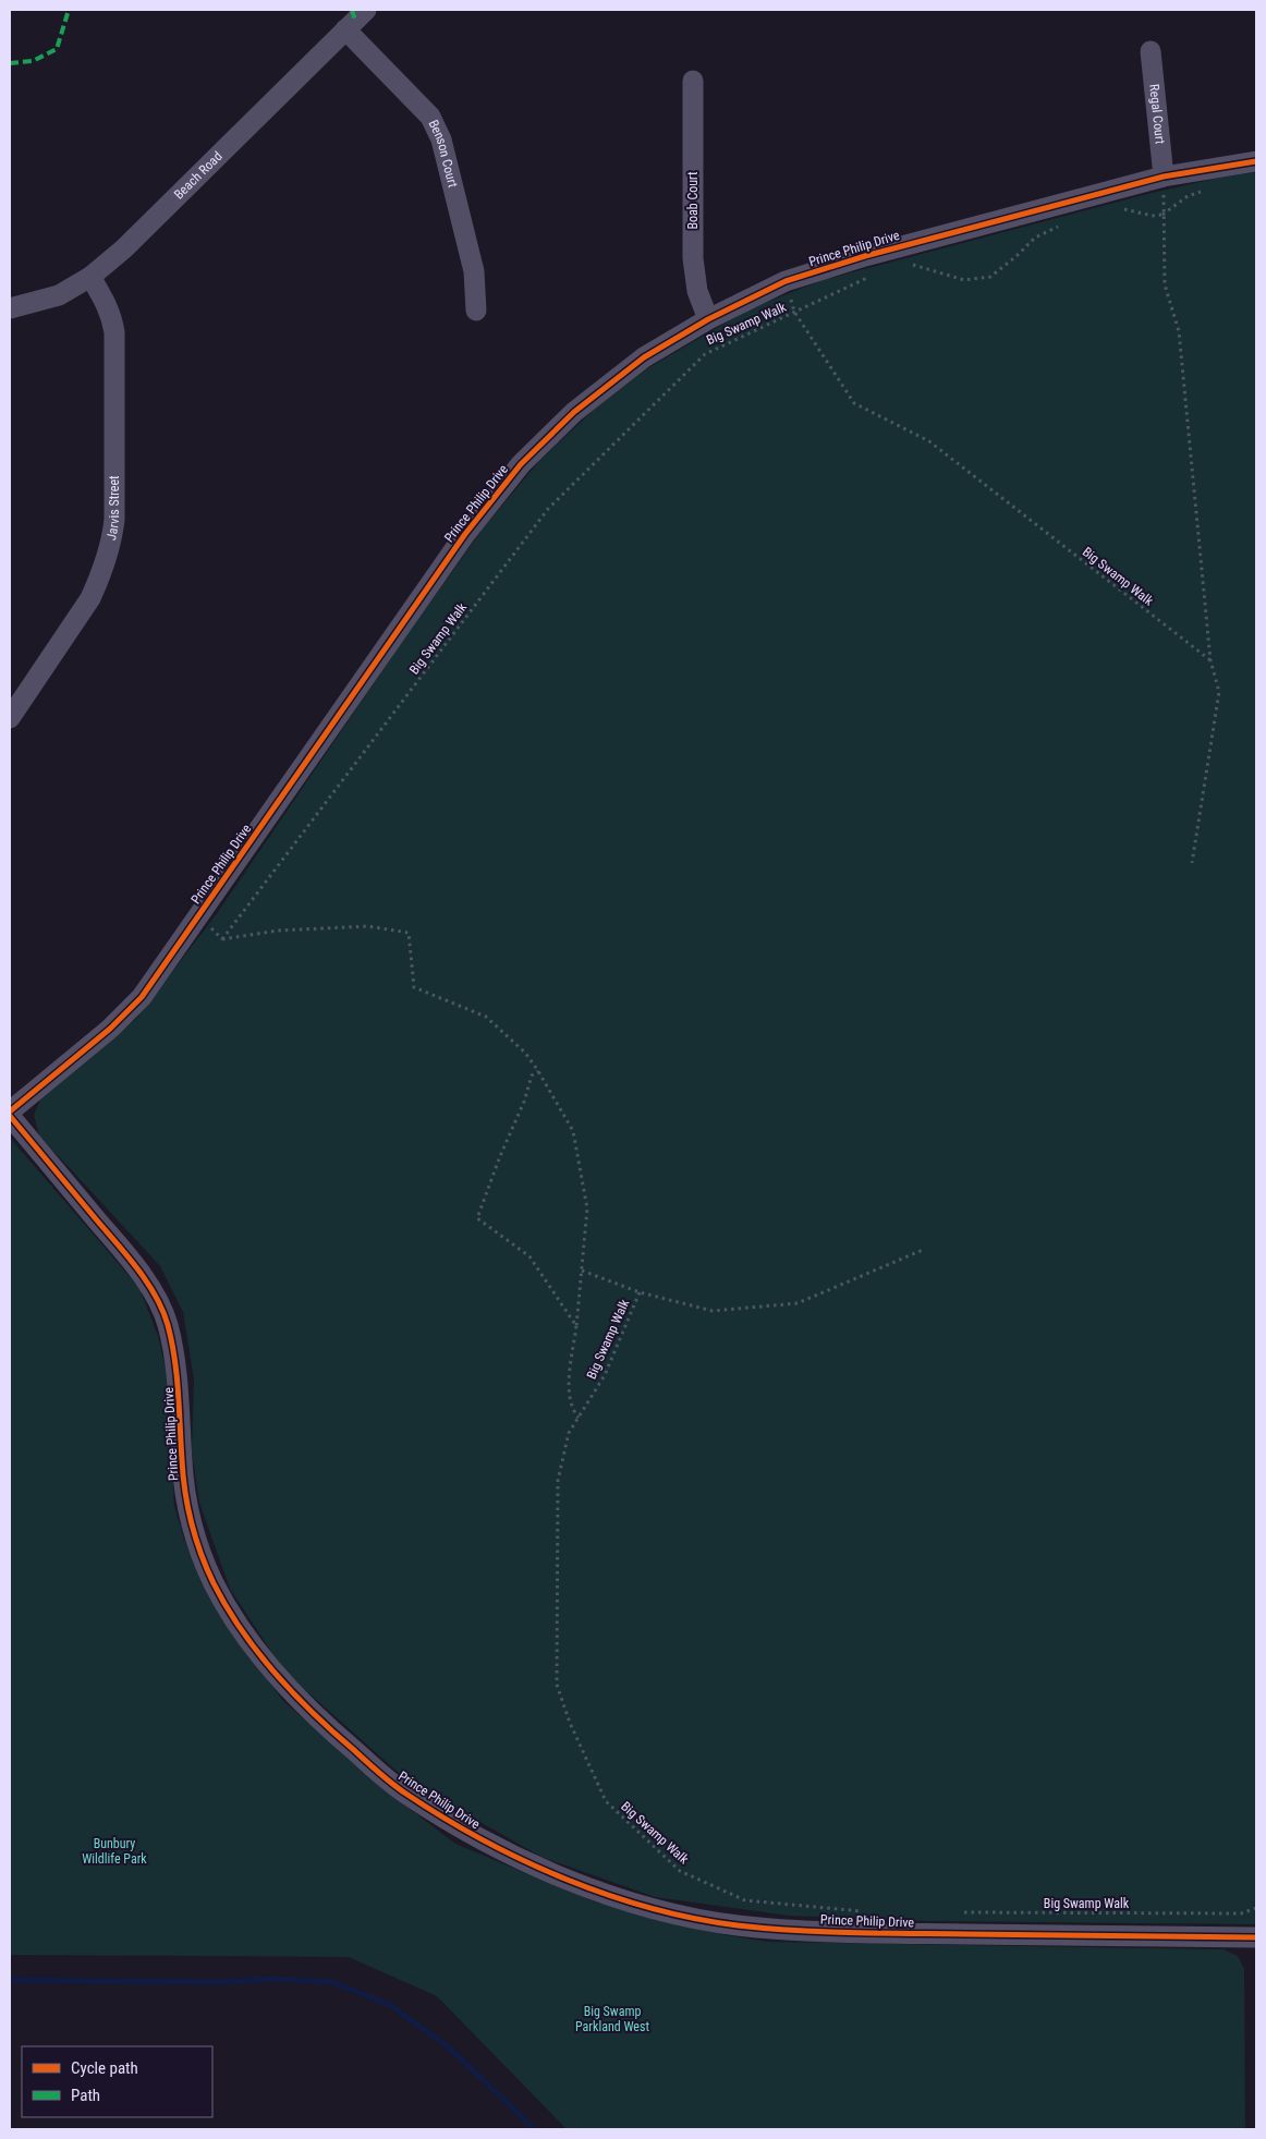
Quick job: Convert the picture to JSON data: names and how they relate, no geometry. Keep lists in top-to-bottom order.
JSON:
{
  "streets": {
    "street": [
      "Regal Court",
      "Benson Court",
      "Beach Road",
      "Boab Court",
      "Prince Philip Drive",
      "Jarvis Street"
    ],
    "cycle path": ["Big Swamp Walk"]
  },
  "crossings": [
    ["Regal Court", "Prince Philip Drive"],
    ["Benson Court", "Beach Road"],
    ["Beach Road", "Jarvis Street"],
    ["Boab Court", "Prince Philip Drive"]
  ],
  "parks": ["Bunbury Wildlife Park", "Big Swamp Parkland West"],
  "legend": ["Cycle path", "Path"]
}
